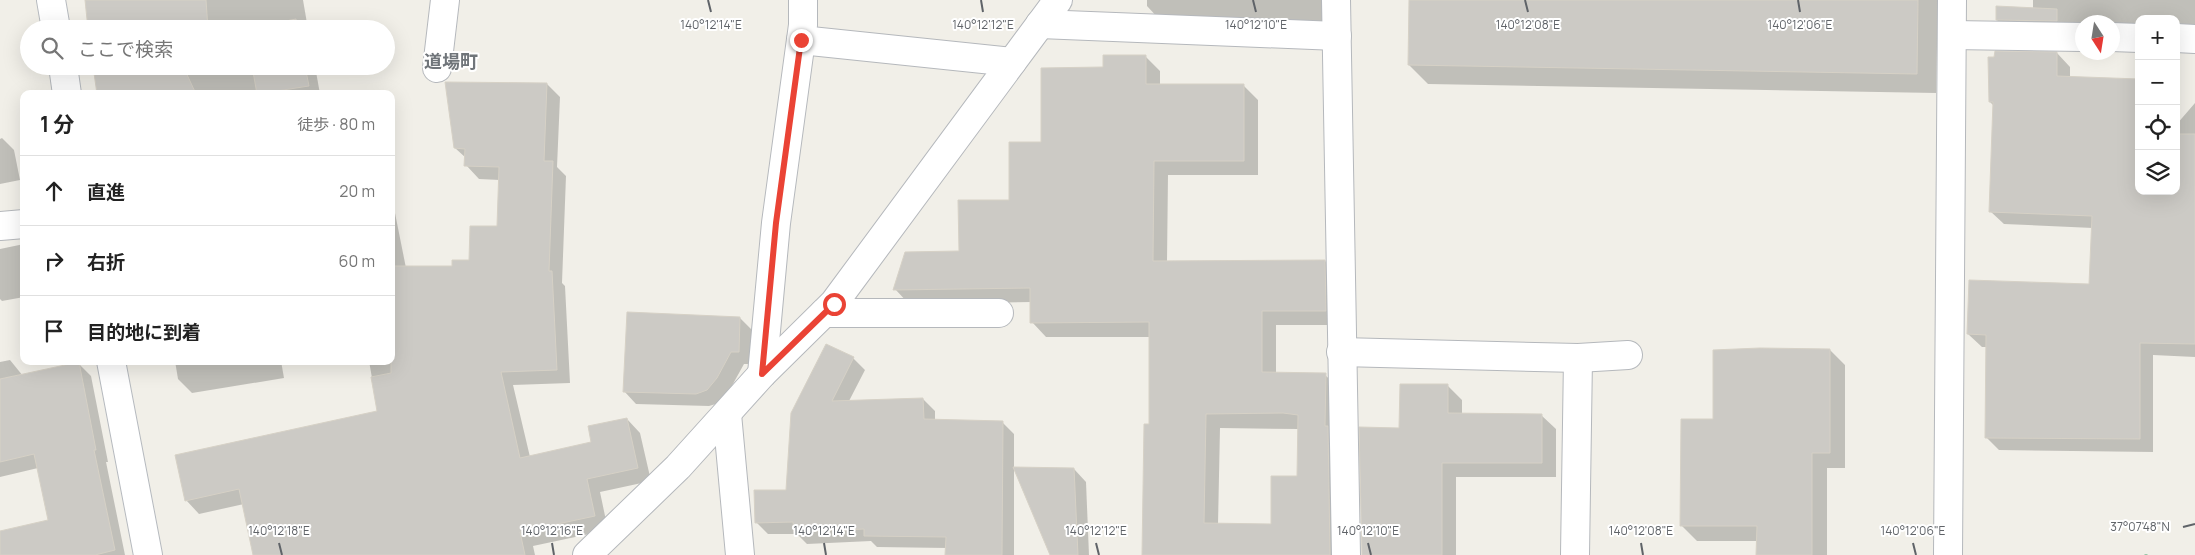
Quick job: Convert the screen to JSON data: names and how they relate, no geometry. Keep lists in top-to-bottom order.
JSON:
{
  "districts": ["道場町"],
  "north": "bottom",
  "page": {
    "map_buttons": ["+", "−"],
    "search": "ここで検索",
    "heading": ["1 分", "徒歩 · 80 m"],
    "list": [
      ["直進", "20 m"],
      ["右折", "60 m"],
      "目的地に到着"
    ]
  },
  "coordinates": [
    "140°12'14\"E",
    "140°12'12\"E",
    "140°12'10\"E",
    "140°12'08\"E",
    "140°12'06\"E",
    "37°07'48\"N",
    "140°12'18\"E",
    "140°12'16\"E"
  ]
}
